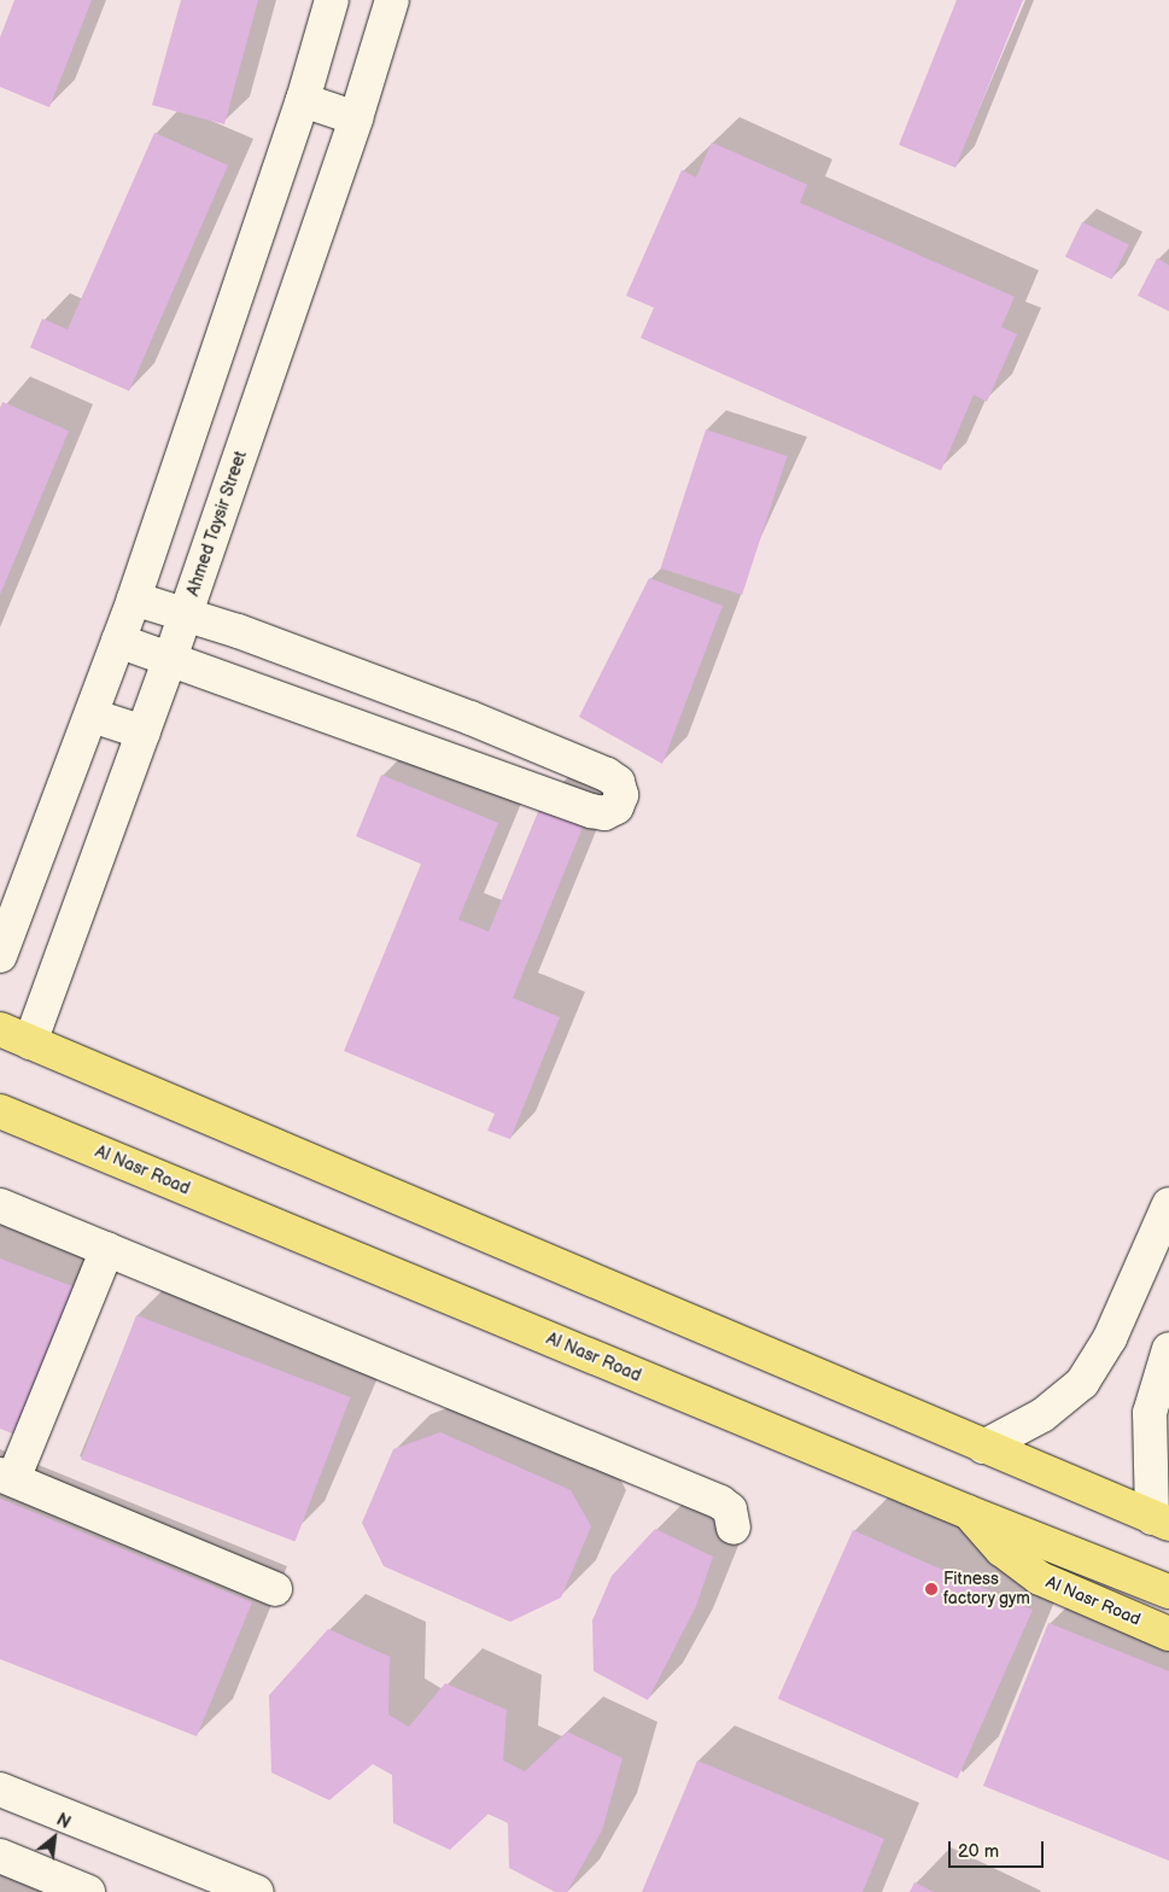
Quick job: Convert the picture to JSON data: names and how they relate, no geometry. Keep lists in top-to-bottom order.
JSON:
{
  "streets": {
    "highway": ["Al Nasr Road"],
    "street": ["Ahmed Taysir Street"]
  },
  "places": ["Fitness factory gym"],
  "scale_bar": "20 m",
  "north": "top right"
}
